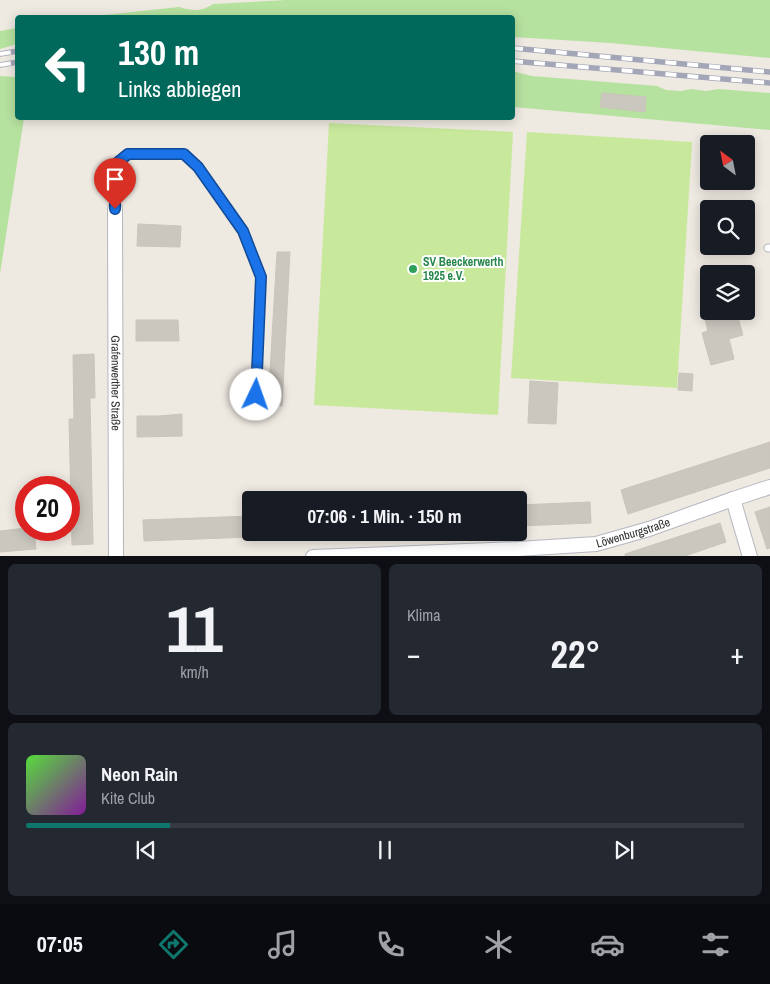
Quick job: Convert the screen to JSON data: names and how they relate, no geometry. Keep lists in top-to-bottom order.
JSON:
{
  "streets": {
    "street": ["Grafenwerther Straße", "Löwenburgstraße"]
  },
  "places": ["SV Beeckerwerth 1925 e.V."],
  "north": "top left",
  "page": {
    "turn": ["130 m", "Links abbiegen"],
    "limit": "20",
    "trip": "07:06 · 1 Min. · 150 m",
    "tile": [
      ["11", "km/h"],
      "Klima"
    ],
    "heat": ["−", "22°", "+"],
    "song": ["Neon Rain", "Kite Club"],
    "tabs": "07:05"
  }
}
